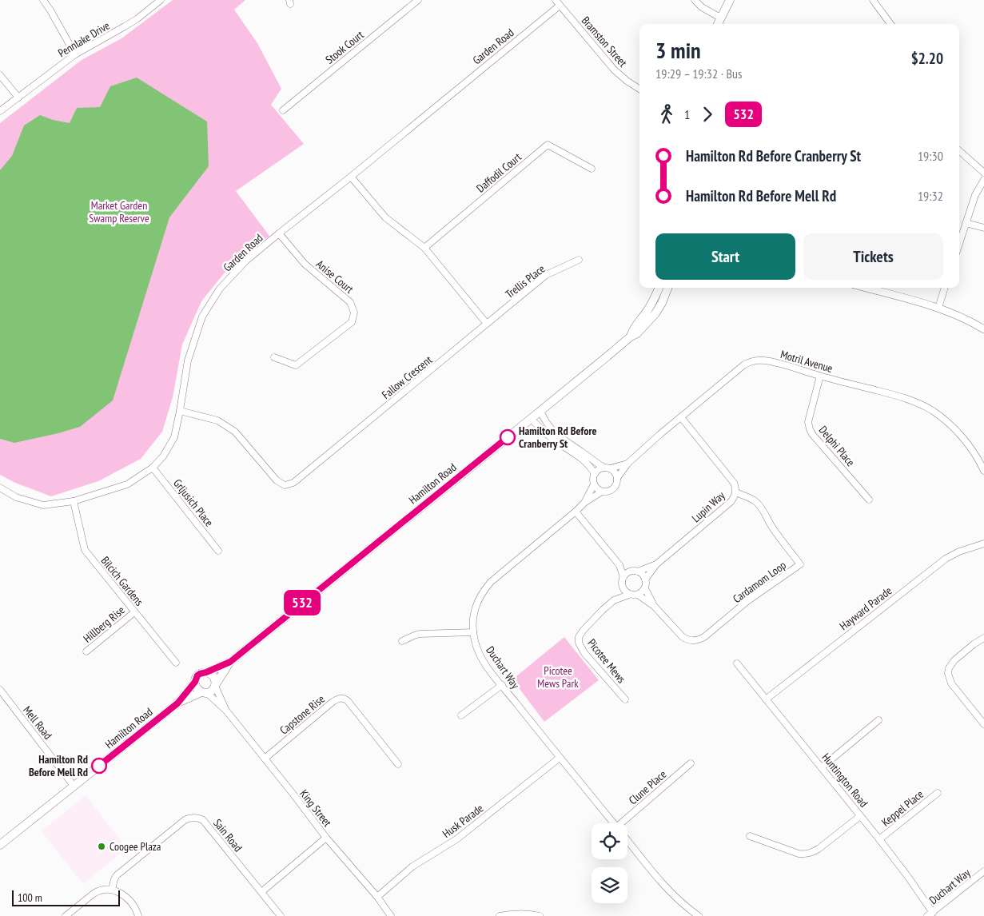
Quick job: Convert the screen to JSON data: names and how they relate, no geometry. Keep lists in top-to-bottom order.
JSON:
{
  "streets": {
    "main road": ["Hamilton Road"],
    "street": [
      "Pennlake Drive",
      "Bramston Street",
      "Garden Road",
      "Stook Court",
      "Daffodil Court",
      "Anise Court",
      "Trellis Place",
      "Motril Avenue",
      "Fallow Crescent",
      "Delphi Place",
      "Grljusich Place",
      "Lupin Way",
      "Bilcich Gardens",
      "Cardamom Loop",
      "Hayward Parade",
      "Hillberg Rise",
      "Picotee Mews",
      "Duchart Way",
      "Capstone Rise",
      "Mell Road",
      "Huntington Road",
      "Clune Place",
      "King Street",
      "Keppel Place",
      "Husk Parade",
      "Sain Road"
    ]
  },
  "crossings": [
    ["Bramston Street", "Garden Road"],
    ["Garden Road", "Anise Court"],
    ["Garden Road", "Fallow Crescent"],
    ["Garden Road", "Grljusich Place"],
    ["Garden Road", "Bilcich Gardens"],
    ["Trellis Place", "Fallow Crescent"],
    ["Motril Avenue", "Delphi Place"],
    ["Motril Avenue", "Lupin Way"],
    ["Motril Avenue", "Duchart Way"],
    ["Hamilton Road", "Mell Road"],
    ["Hamilton Road", "King Street"],
    ["Lupin Way", "Cardamom Loop"],
    ["Lupin Way", "Picotee Mews"],
    ["Bilcich Gardens", "Hillberg Rise"],
    ["Cardamom Loop", "Picotee Mews"],
    ["Hayward Parade", "Huntington Road"],
    ["Duchart Way", "Huntington Road"],
    ["Duchart Way", "Husk Parade"],
    ["Capstone Rise", "King Street"],
    ["Huntington Road", "Keppel Place"],
    ["King Street", "Husk Parade"]
  ],
  "parks": ["Market Garden Swamp Reserve", "Picotee Mews Park"],
  "places": ["Hamilton Rd Before Cranberry St", "Hamilton Rd Before Mell Rd", "Coogee Plaza"],
  "lines": ["bus line 532"],
  "scale_bar": "100 m",
  "page": {
    "on_map": "532",
    "heading": ["3 min", "19:29 – 19:32 · Bus", "$2.20"],
    "legs": ["1", "532"],
    "list": [
      {
        "name": "Hamilton Rd Before Cranberry St",
        "value": "19:30"
      },
      {
        "name": "Hamilton Rd Before Mell Rd",
        "value": "19:32"
      }
    ],
    "buttons": ["Start", "Tickets"],
    "scale": "100 m"
  }
}
